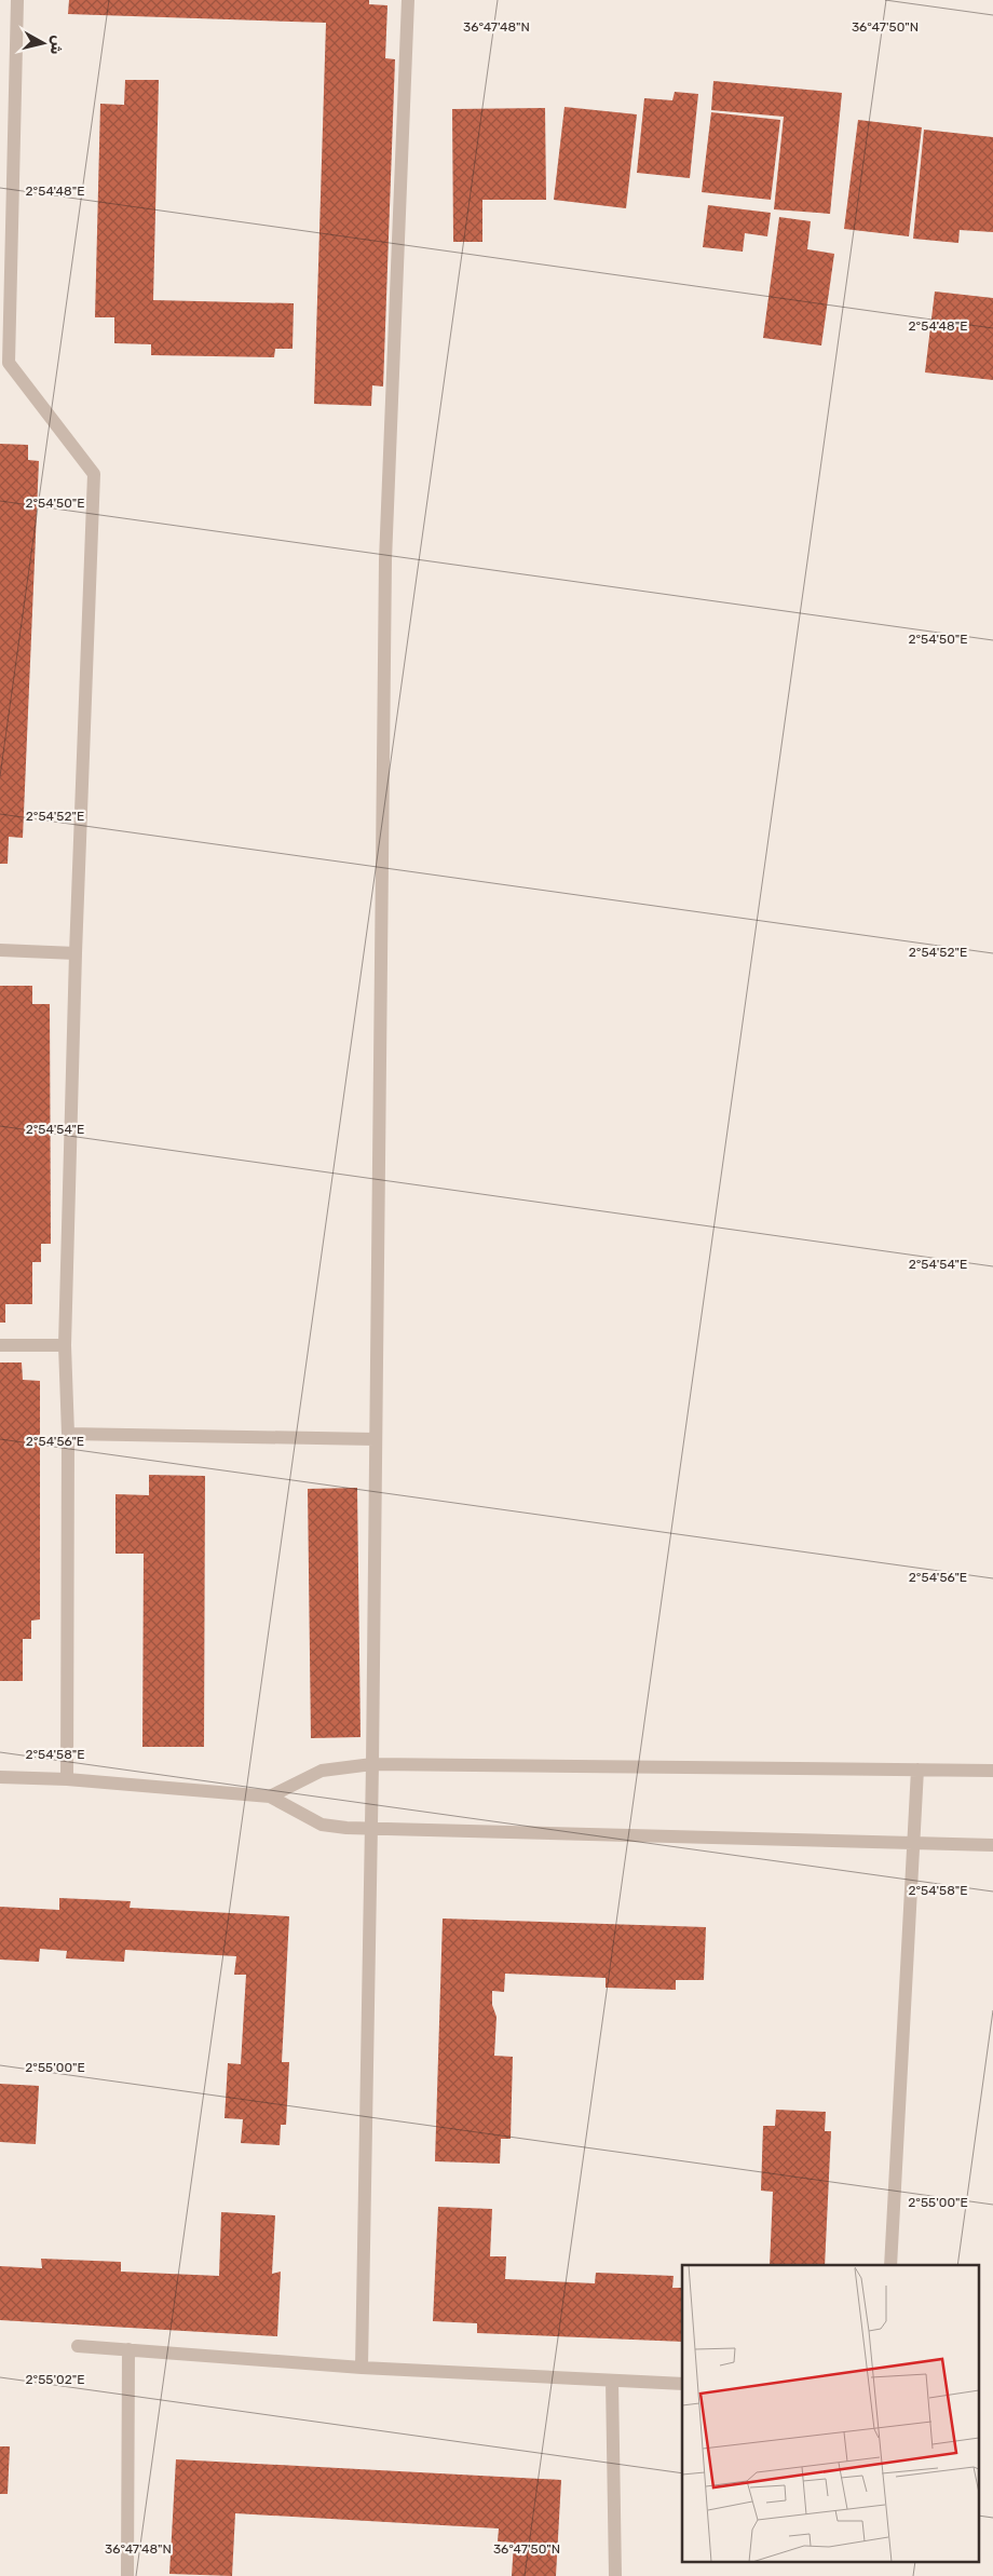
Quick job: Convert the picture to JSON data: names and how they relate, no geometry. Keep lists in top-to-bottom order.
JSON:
{
  "north": "right",
  "coordinates": [
    "36°47'48\"N",
    "36°47'50\"N",
    "2°54'48\"E",
    "2°54'50\"E",
    "2°54'52\"E",
    "2°54'54\"E",
    "2°54'56\"E",
    "2°54'58\"E",
    "2°55'00\"E",
    "2°55'02\"E"
  ]
}
